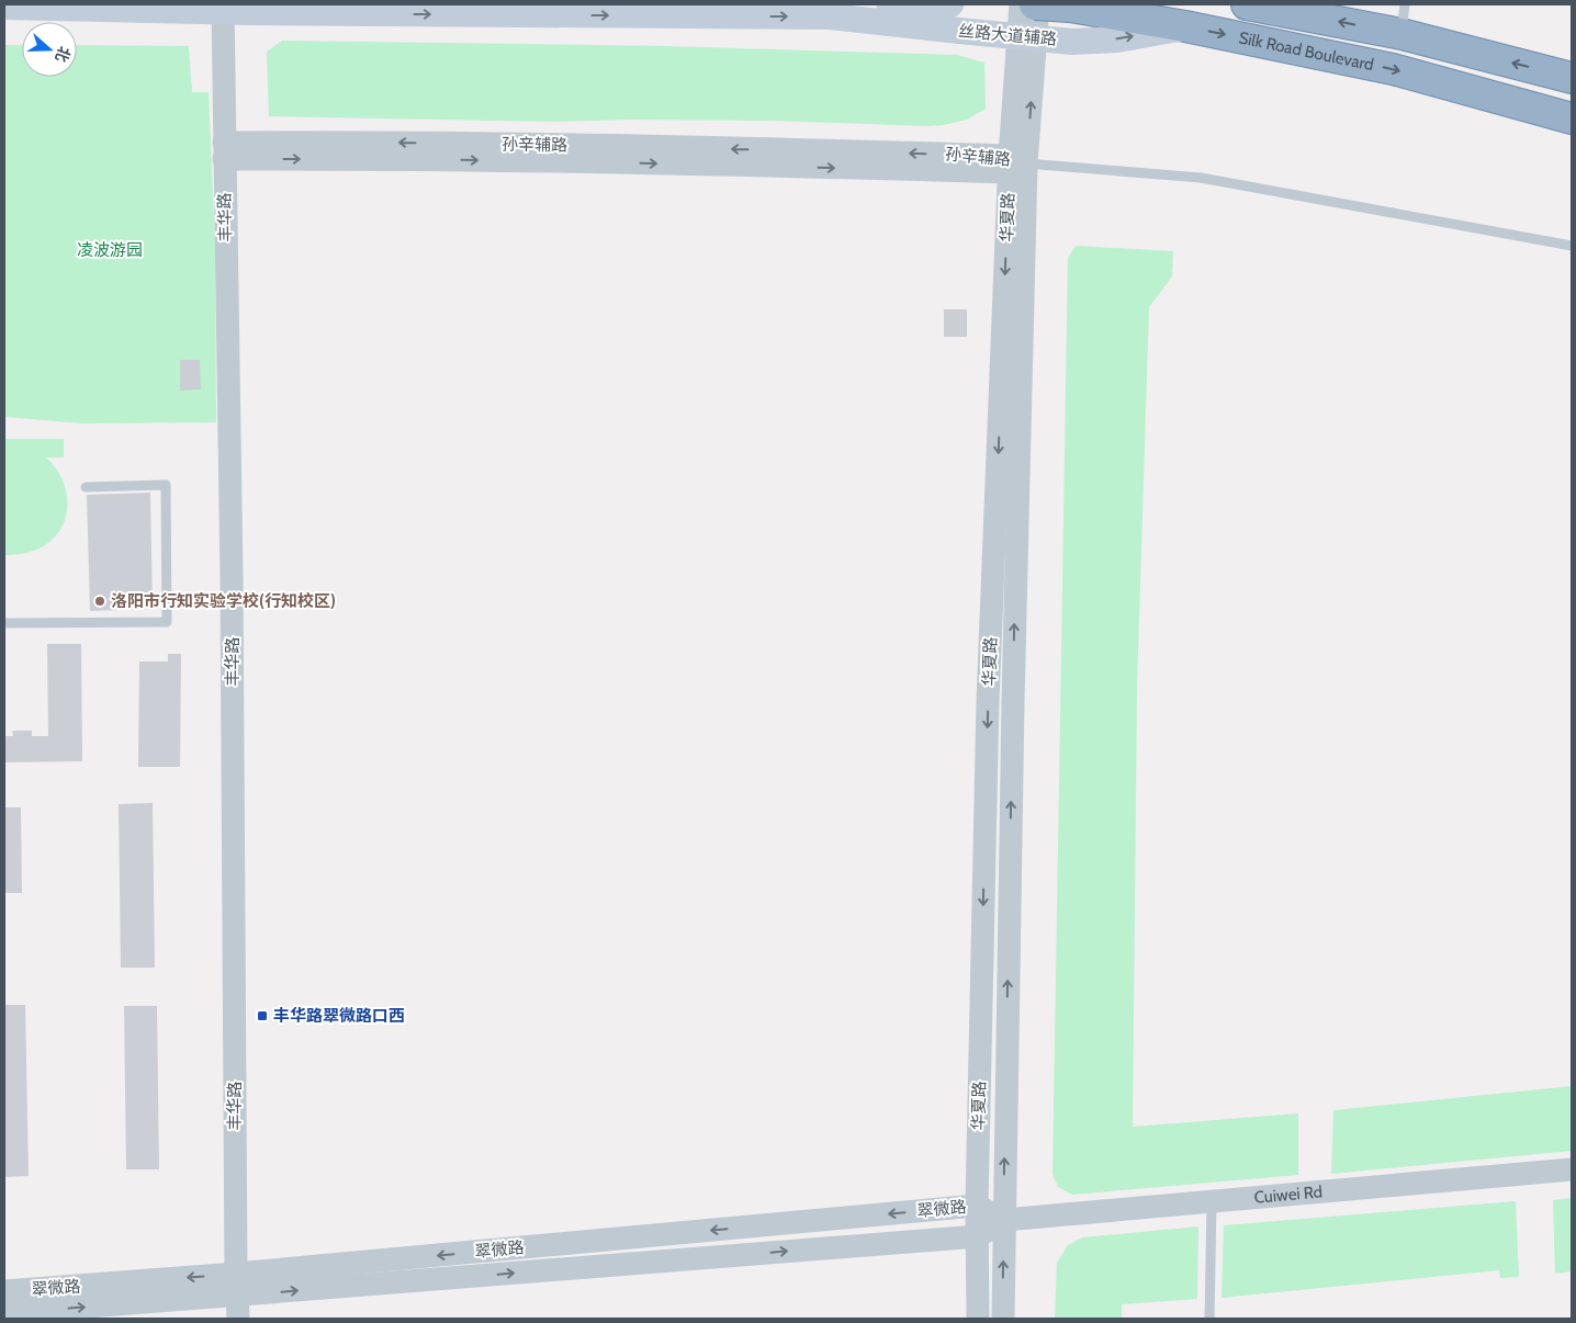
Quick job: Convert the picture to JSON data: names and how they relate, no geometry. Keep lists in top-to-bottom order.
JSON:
{
  "streets": {
    "highway": ["Silk Road Boulevard"],
    "main road": ["丝路大道辅路"],
    "street": [
      "孙辛辅路",
      "丰华路",
      "华夏路",
      "Cuiwei Rd",
      "翠微路"
    ]
  },
  "crossings": [
    ["丝路大道辅路", "Silk Road Boulevard"],
    ["丝路大道辅路", "丰华路"],
    ["Silk Road Boulevard", "华夏路"],
    ["孙辛辅路", "丰华路"],
    ["孙辛辅路", "华夏路"],
    ["丰华路", "翠微路"],
    ["华夏路", "Cuiwei Rd"],
    ["华夏路", "翠微路"],
    ["Cuiwei Rd", "翠微路"]
  ],
  "one_way": ["丝路大道辅路"],
  "parks": ["凌波游园"],
  "places": {
    "other": ["洛阳市行知实验学校(行知校区)"],
    "transit": ["丰华路翠微路口西"]
  },
  "north": "right"
}
